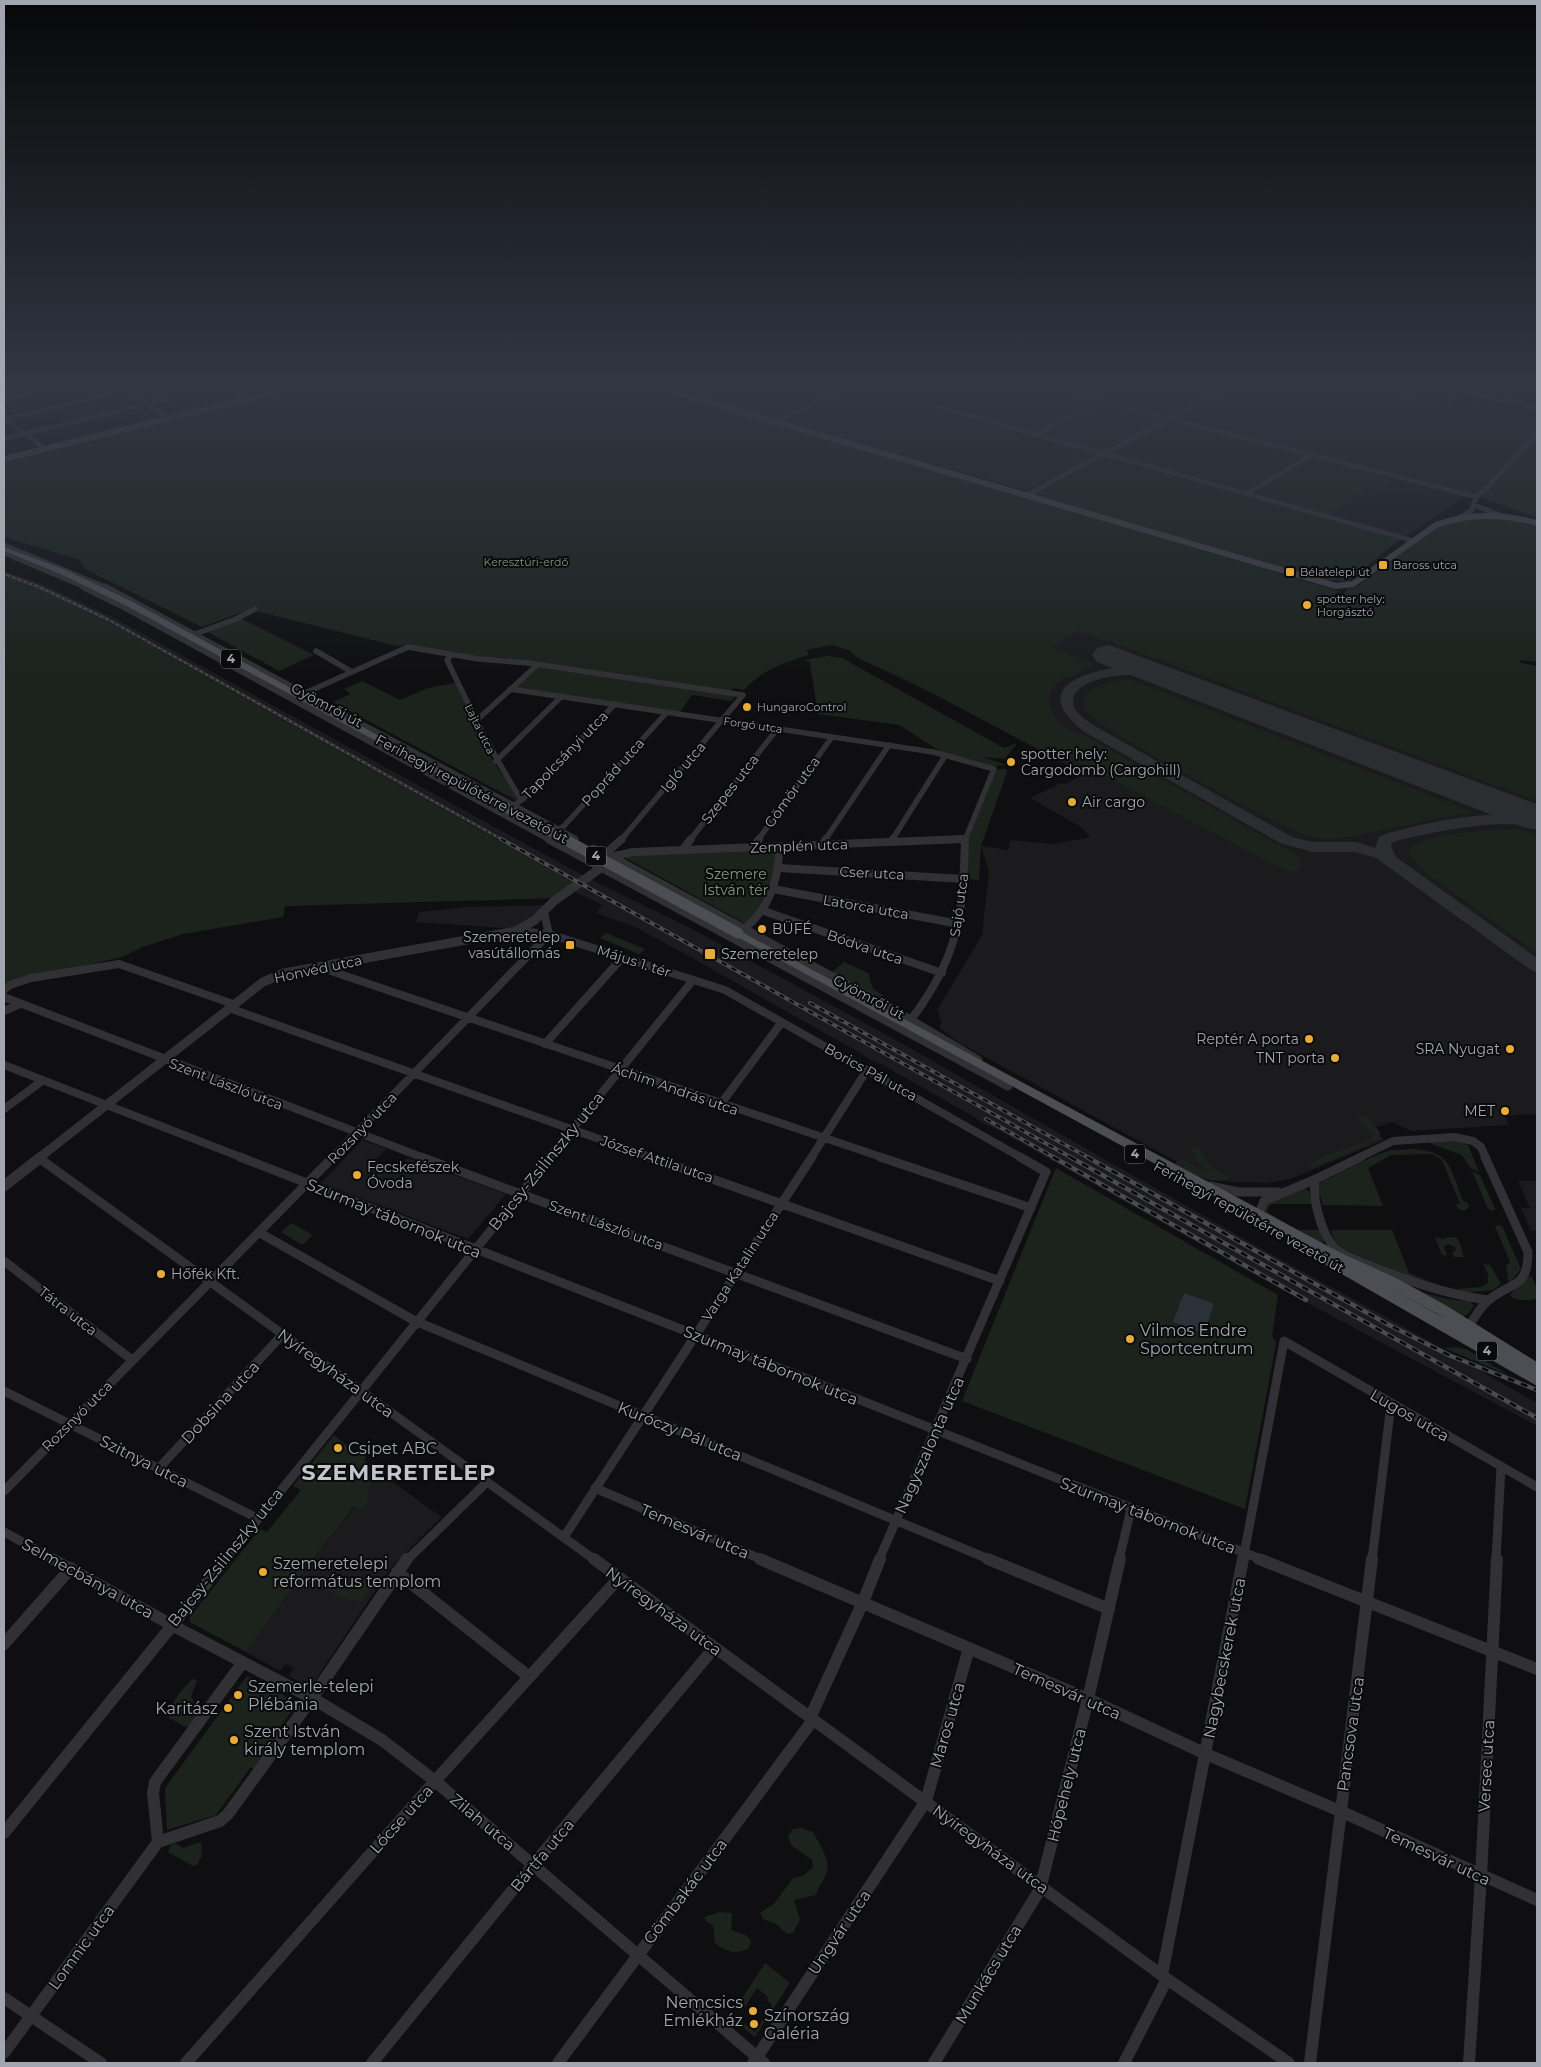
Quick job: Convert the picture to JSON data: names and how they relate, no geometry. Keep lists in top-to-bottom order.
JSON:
{
  "streets": {
    "main road": ["4", "Ferihegyi repülőtérre vezető út"],
    "street": [
      "Gyömrői út",
      "Forgó utca",
      "Lajta utca",
      "Tapolcsányi utca",
      "Igló utca",
      "Poprád utca",
      "Szepes utca",
      "Gömör utca",
      "Zemplén utca",
      "Cser utca",
      "Sajó utca",
      "Latorca utca",
      "Bódva utca",
      "Május 1. tér",
      "Honvéd utca",
      "Borics Pál utca",
      "Szent László utca",
      "Áchim András utca",
      "Rozsnyó utca",
      "József Attila utca",
      "Bajcsy-Zsilinszky utca",
      "Szurmay tábornok utca",
      "Varga Katalin utca",
      "Tátra utca",
      "Nyíregyháza utca",
      "Dobsina utca",
      "Lugos utca",
      "Kuróczy Pál utca",
      "Nagyszalonta utca",
      "Szitnya utca",
      "Temesvár utca",
      "Selmecbánya utca",
      "Nagybecskerek utca",
      "Maros utca",
      "Pancsova utca",
      "Versec utca",
      "Hópehely utca",
      "Lőcse utca",
      "Zilah utca",
      "Bártfa utca",
      "Gömbakác utca",
      "Ungvár utca",
      "Lomnic utca",
      "Munkács utca"
    ]
  },
  "crossings": [
    ["Gyömrői út", "Tapolcsányi utca"],
    ["Gyömrői út", "Igló utca"],
    ["Gyömrői út", "Poprád utca"],
    ["Gyömrői út", "Ferihegyi repülőtérre vezető út"],
    ["Gyömrői út", "Zemplén utca"],
    ["Gyömrői út", "Sajó utca"],
    ["Gyömrői út", "Honvéd utca"],
    ["Forgó utca", "Tapolcsányi utca"],
    ["Forgó utca", "Igló utca"],
    ["Forgó utca", "Poprád utca"],
    ["Forgó utca", "Szepes utca"],
    ["Forgó utca", "Gömör utca"],
    ["Forgó utca", "Zemplén utca"],
    ["Forgó utca", "Sajó utca"],
    ["Lajta utca", "Tapolcsányi utca"],
    ["Igló utca", "Zemplén utca"],
    ["Igló utca", "Honvéd utca"],
    ["Szepes utca", "Zemplén utca"],
    ["Gömör utca", "Zemplén utca"],
    ["Zemplén utca", "Sajó utca"],
    ["Zemplén utca", "Honvéd utca"],
    ["Cser utca", "Sajó utca"],
    ["Sajó utca", "Latorca utca"],
    ["Sajó utca", "Bódva utca"],
    ["Május 1. tér", "Borics Pál utca"],
    ["Május 1. tér", "Rozsnyó utca"],
    ["Május 1. tér", "Bajcsy-Zsilinszky utca"],
    ["Honvéd utca", "Szent László utca"],
    ["Honvéd utca", "Áchim András utca"],
    ["Honvéd utca", "József Attila utca"],
    ["Honvéd utca", "Szurmay tábornok utca"],
    ["Honvéd utca", "Nyíregyháza utca"],
    ["Borics Pál utca", "Bajcsy-Zsilinszky utca"],
    ["Borics Pál utca", "Varga Katalin utca"],
    ["Borics Pál utca", "Nagyszalonta utca"],
    ["Szent László utca", "Rozsnyó utca"],
    ["Szent László utca", "Bajcsy-Zsilinszky utca"],
    ["Szent László utca", "Varga Katalin utca"],
    ["Szent László utca", "Nagyszalonta utca"],
    ["Áchim András utca", "Rozsnyó utca"],
    ["Áchim András utca", "Bajcsy-Zsilinszky utca"],
    ["Áchim András utca", "Varga Katalin utca"],
    ["Áchim András utca", "Nagyszalonta utca"],
    ["Rozsnyó utca", "József Attila utca"],
    ["Rozsnyó utca", "Szurmay tábornok utca"],
    ["Rozsnyó utca", "Tátra utca"],
    ["Rozsnyó utca", "Nyíregyháza utca"],
    ["Rozsnyó utca", "Kuróczy Pál utca"],
    ["Rozsnyó utca", "Szitnya utca"],
    ["József Attila utca", "Bajcsy-Zsilinszky utca"],
    ["József Attila utca", "Varga Katalin utca"],
    ["József Attila utca", "Nagyszalonta utca"],
    ["Bajcsy-Zsilinszky utca", "Szurmay tábornok utca"],
    ["Bajcsy-Zsilinszky utca", "Nyíregyháza utca"],
    ["Bajcsy-Zsilinszky utca", "Kuróczy Pál utca"],
    ["Bajcsy-Zsilinszky utca", "Szitnya utca"],
    ["Bajcsy-Zsilinszky utca", "Selmecbánya utca"],
    ["Bajcsy-Zsilinszky utca", "Zilah utca"],
    ["Szurmay tábornok utca", "Varga Katalin utca"],
    ["Szurmay tábornok utca", "Nagyszalonta utca"],
    ["Szurmay tábornok utca", "Nagybecskerek utca"],
    ["Szurmay tábornok utca", "Pancsova utca"],
    ["Szurmay tábornok utca", "Versec utca"],
    ["Szurmay tábornok utca", "Hópehely utca"],
    ["Varga Katalin utca", "Nyíregyháza utca"],
    ["Varga Katalin utca", "Kuróczy Pál utca"],
    ["Varga Katalin utca", "Temesvár utca"],
    ["Nyíregyháza utca", "Dobsina utca"],
    ["Nyíregyháza utca", "Nagyszalonta utca"],
    ["Nyíregyháza utca", "Nagybecskerek utca"],
    ["Nyíregyháza utca", "Maros utca"],
    ["Nyíregyháza utca", "Hópehely utca"],
    ["Nyíregyháza utca", "Lőcse utca"],
    ["Nyíregyháza utca", "Bártfa utca"],
    ["Nyíregyháza utca", "Gömbakác utca"],
    ["Nyíregyháza utca", "Ungvár utca"],
    ["Nyíregyháza utca", "Munkács utca"],
    ["Dobsina utca", "Szitnya utca"],
    ["Lugos utca", "Nagybecskerek utca"],
    ["Lugos utca", "Pancsova utca"],
    ["Lugos utca", "Versec utca"],
    ["Kuróczy Pál utca", "Nagyszalonta utca"],
    ["Kuróczy Pál utca", "Hópehely utca"],
    ["Nagyszalonta utca", "Temesvár utca"],
    ["Nagyszalonta utca", "Gömbakác utca"],
    ["Temesvár utca", "Nagybecskerek utca"],
    ["Temesvár utca", "Maros utca"],
    ["Temesvár utca", "Pancsova utca"],
    ["Temesvár utca", "Versec utca"],
    ["Temesvár utca", "Hópehely utca"],
    ["Selmecbánya utca", "Zilah utca"],
    ["Maros utca", "Ungvár utca"],
    ["Hópehely utca", "Munkács utca"],
    ["Lőcse utca", "Zilah utca"],
    ["Zilah utca", "Bártfa utca"],
    ["Zilah utca", "Gömbakác utca"],
    ["Zilah utca", "Ungvár utca"]
  ],
  "districts": ["SZEMERETELEP"],
  "parks": ["Keresztúri-erdő", "Szemere István tér"],
  "places": {
    "transit": [
      "Baross utca",
      "Bélatelepi út",
      "Szemeretelep vasútállomás",
      "Szemeretelep"
    ],
    "other": [
      "spotter hely: Horgásztó",
      "HungaroControl",
      "spotter hely: Cargodomb (Cargohill)",
      "Air cargo",
      "BÜFÉ",
      "Reptér A porta",
      "SRA Nyugat",
      "TNT porta",
      "MET",
      "Fecskefészek Óvoda",
      "Hőfék Kft.",
      "Vilmos Endre Sportcentrum",
      "Csipet ABC",
      "Szemeretelepi református templom",
      "Szemerle-telepi Plébánia",
      "Karitász",
      "Szent István király templom",
      "Nemcsics Emlékház",
      "Színország Galéria"
    ]
  }
}
